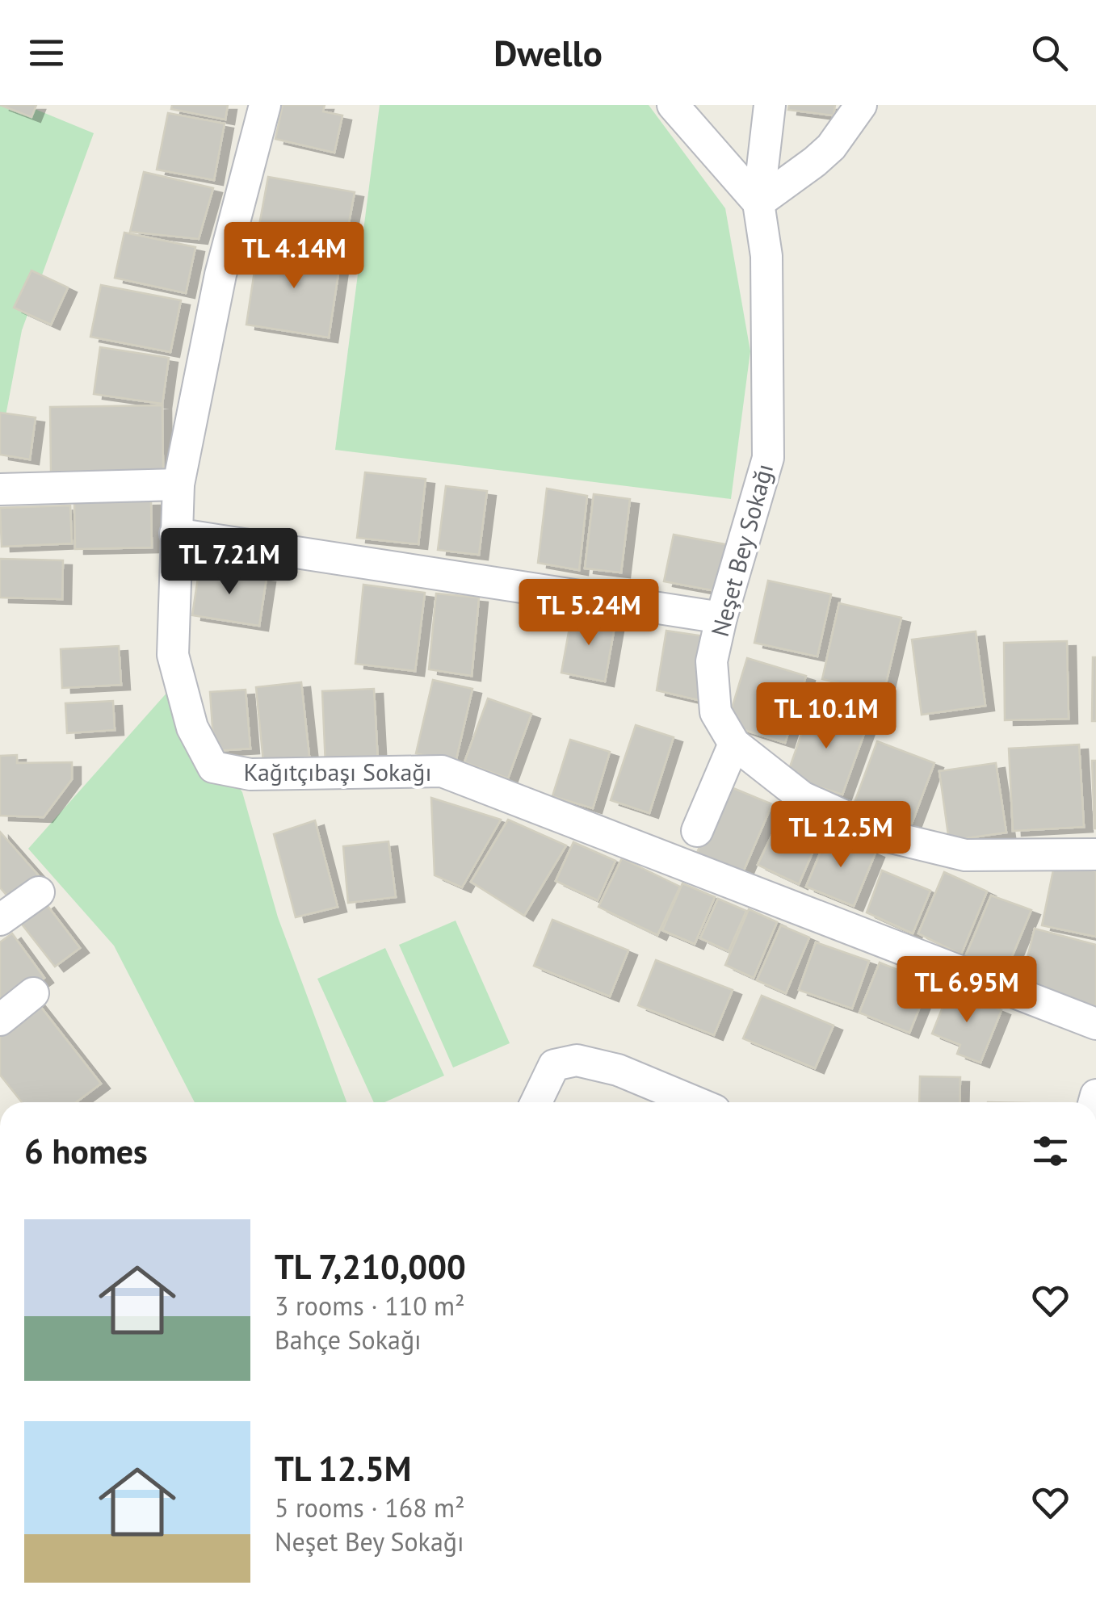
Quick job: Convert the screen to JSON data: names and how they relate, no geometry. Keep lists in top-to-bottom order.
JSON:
{
  "streets": {
    "street": ["Neşet Bey Sokağı", "Kağıtçıbaşı Sokağı"]
  },
  "page": {
    "header": "Dwello",
    "price": [
      "TL 4.14M",
      "TL 7.21M",
      "TL 5.24M",
      "TL 10.1M",
      "TL 12.5M",
      "TL 6.95M"
    ],
    "heading": "6 homes",
    "list": [
      {
        "name": "TL 7,210,000",
        "note": "3 rooms · 110 m² · Bahçe Sokağı"
      },
      {
        "name": "TL 12.5M",
        "note": "5 rooms · 168 m² · Neşet Bey Sokağı"
      }
    ]
  }
}
